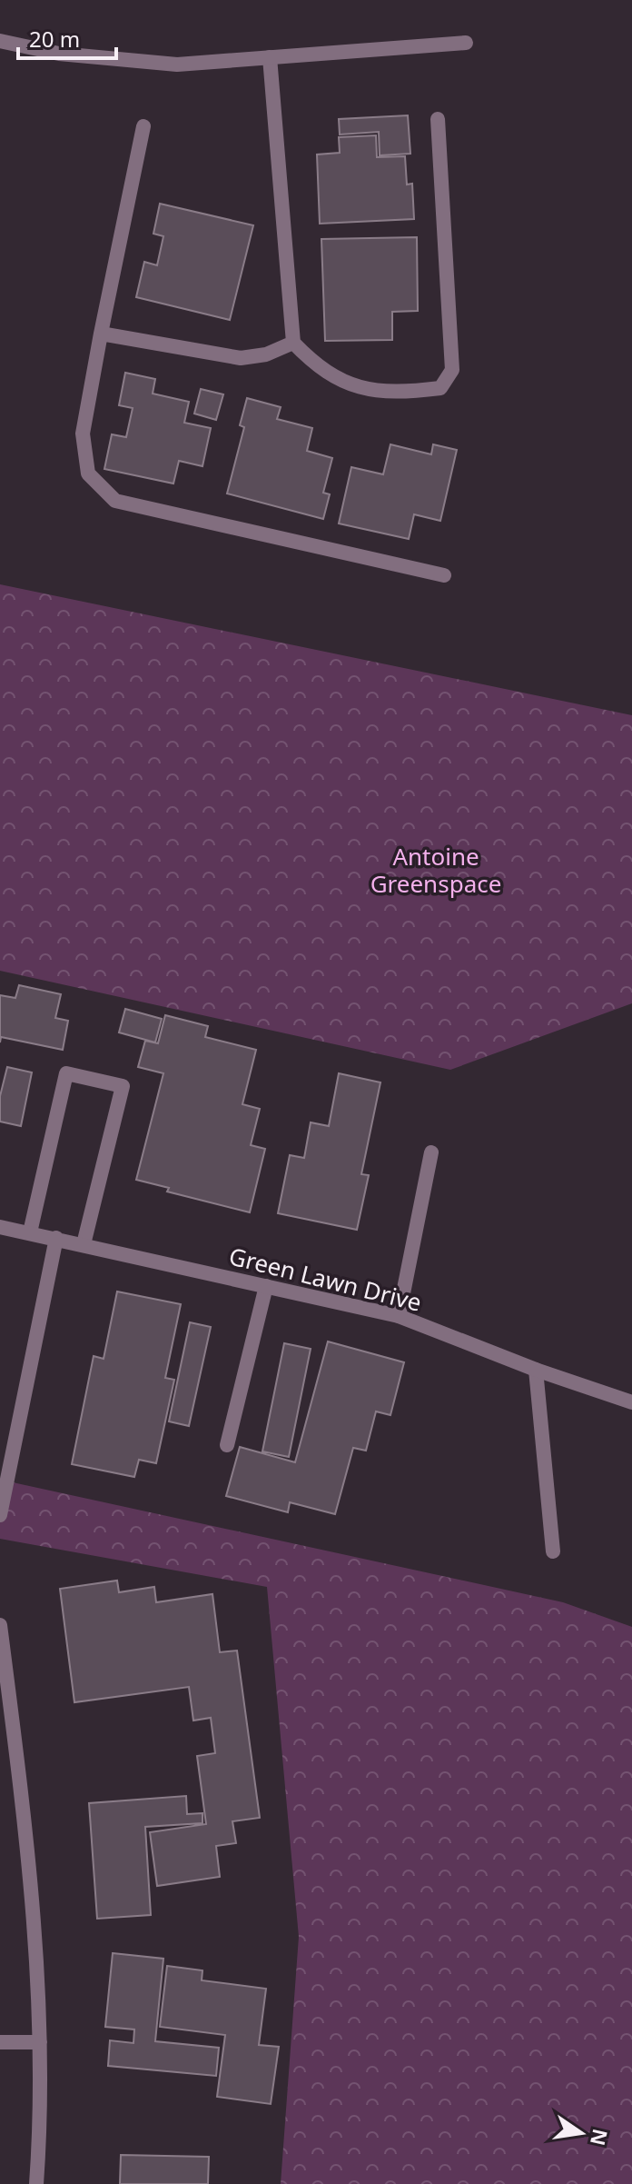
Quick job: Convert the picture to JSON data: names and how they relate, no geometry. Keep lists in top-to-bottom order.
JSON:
{
  "streets": {
    "street": ["Green Lawn Drive"]
  },
  "parks": ["Antoine Greenspace"],
  "scale_bar": "20 m",
  "north": "right"
}
